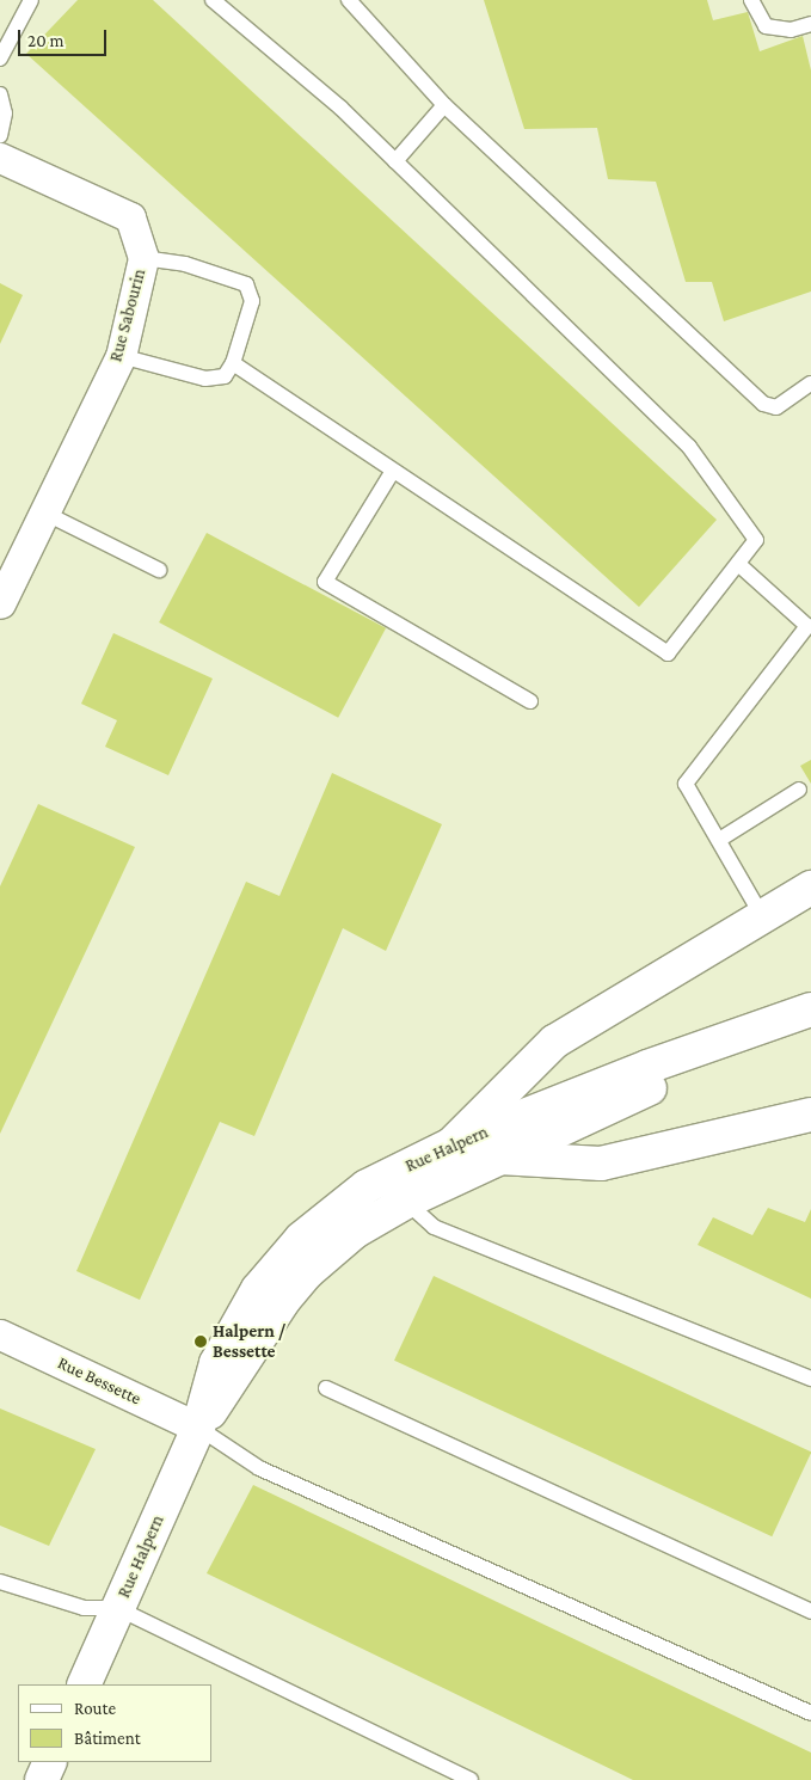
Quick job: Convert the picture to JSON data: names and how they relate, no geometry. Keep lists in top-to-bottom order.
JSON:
{
  "streets": {
    "street": ["Rue Sabourin", "Rue Halpern", "Rue Bessette"]
  },
  "crossings": [
    ["Rue Halpern", "Rue Bessette"]
  ],
  "places": ["Halpern / Bessette"],
  "legend": ["Route", "Bâtiment"],
  "scale_bar": "20 m"
}
